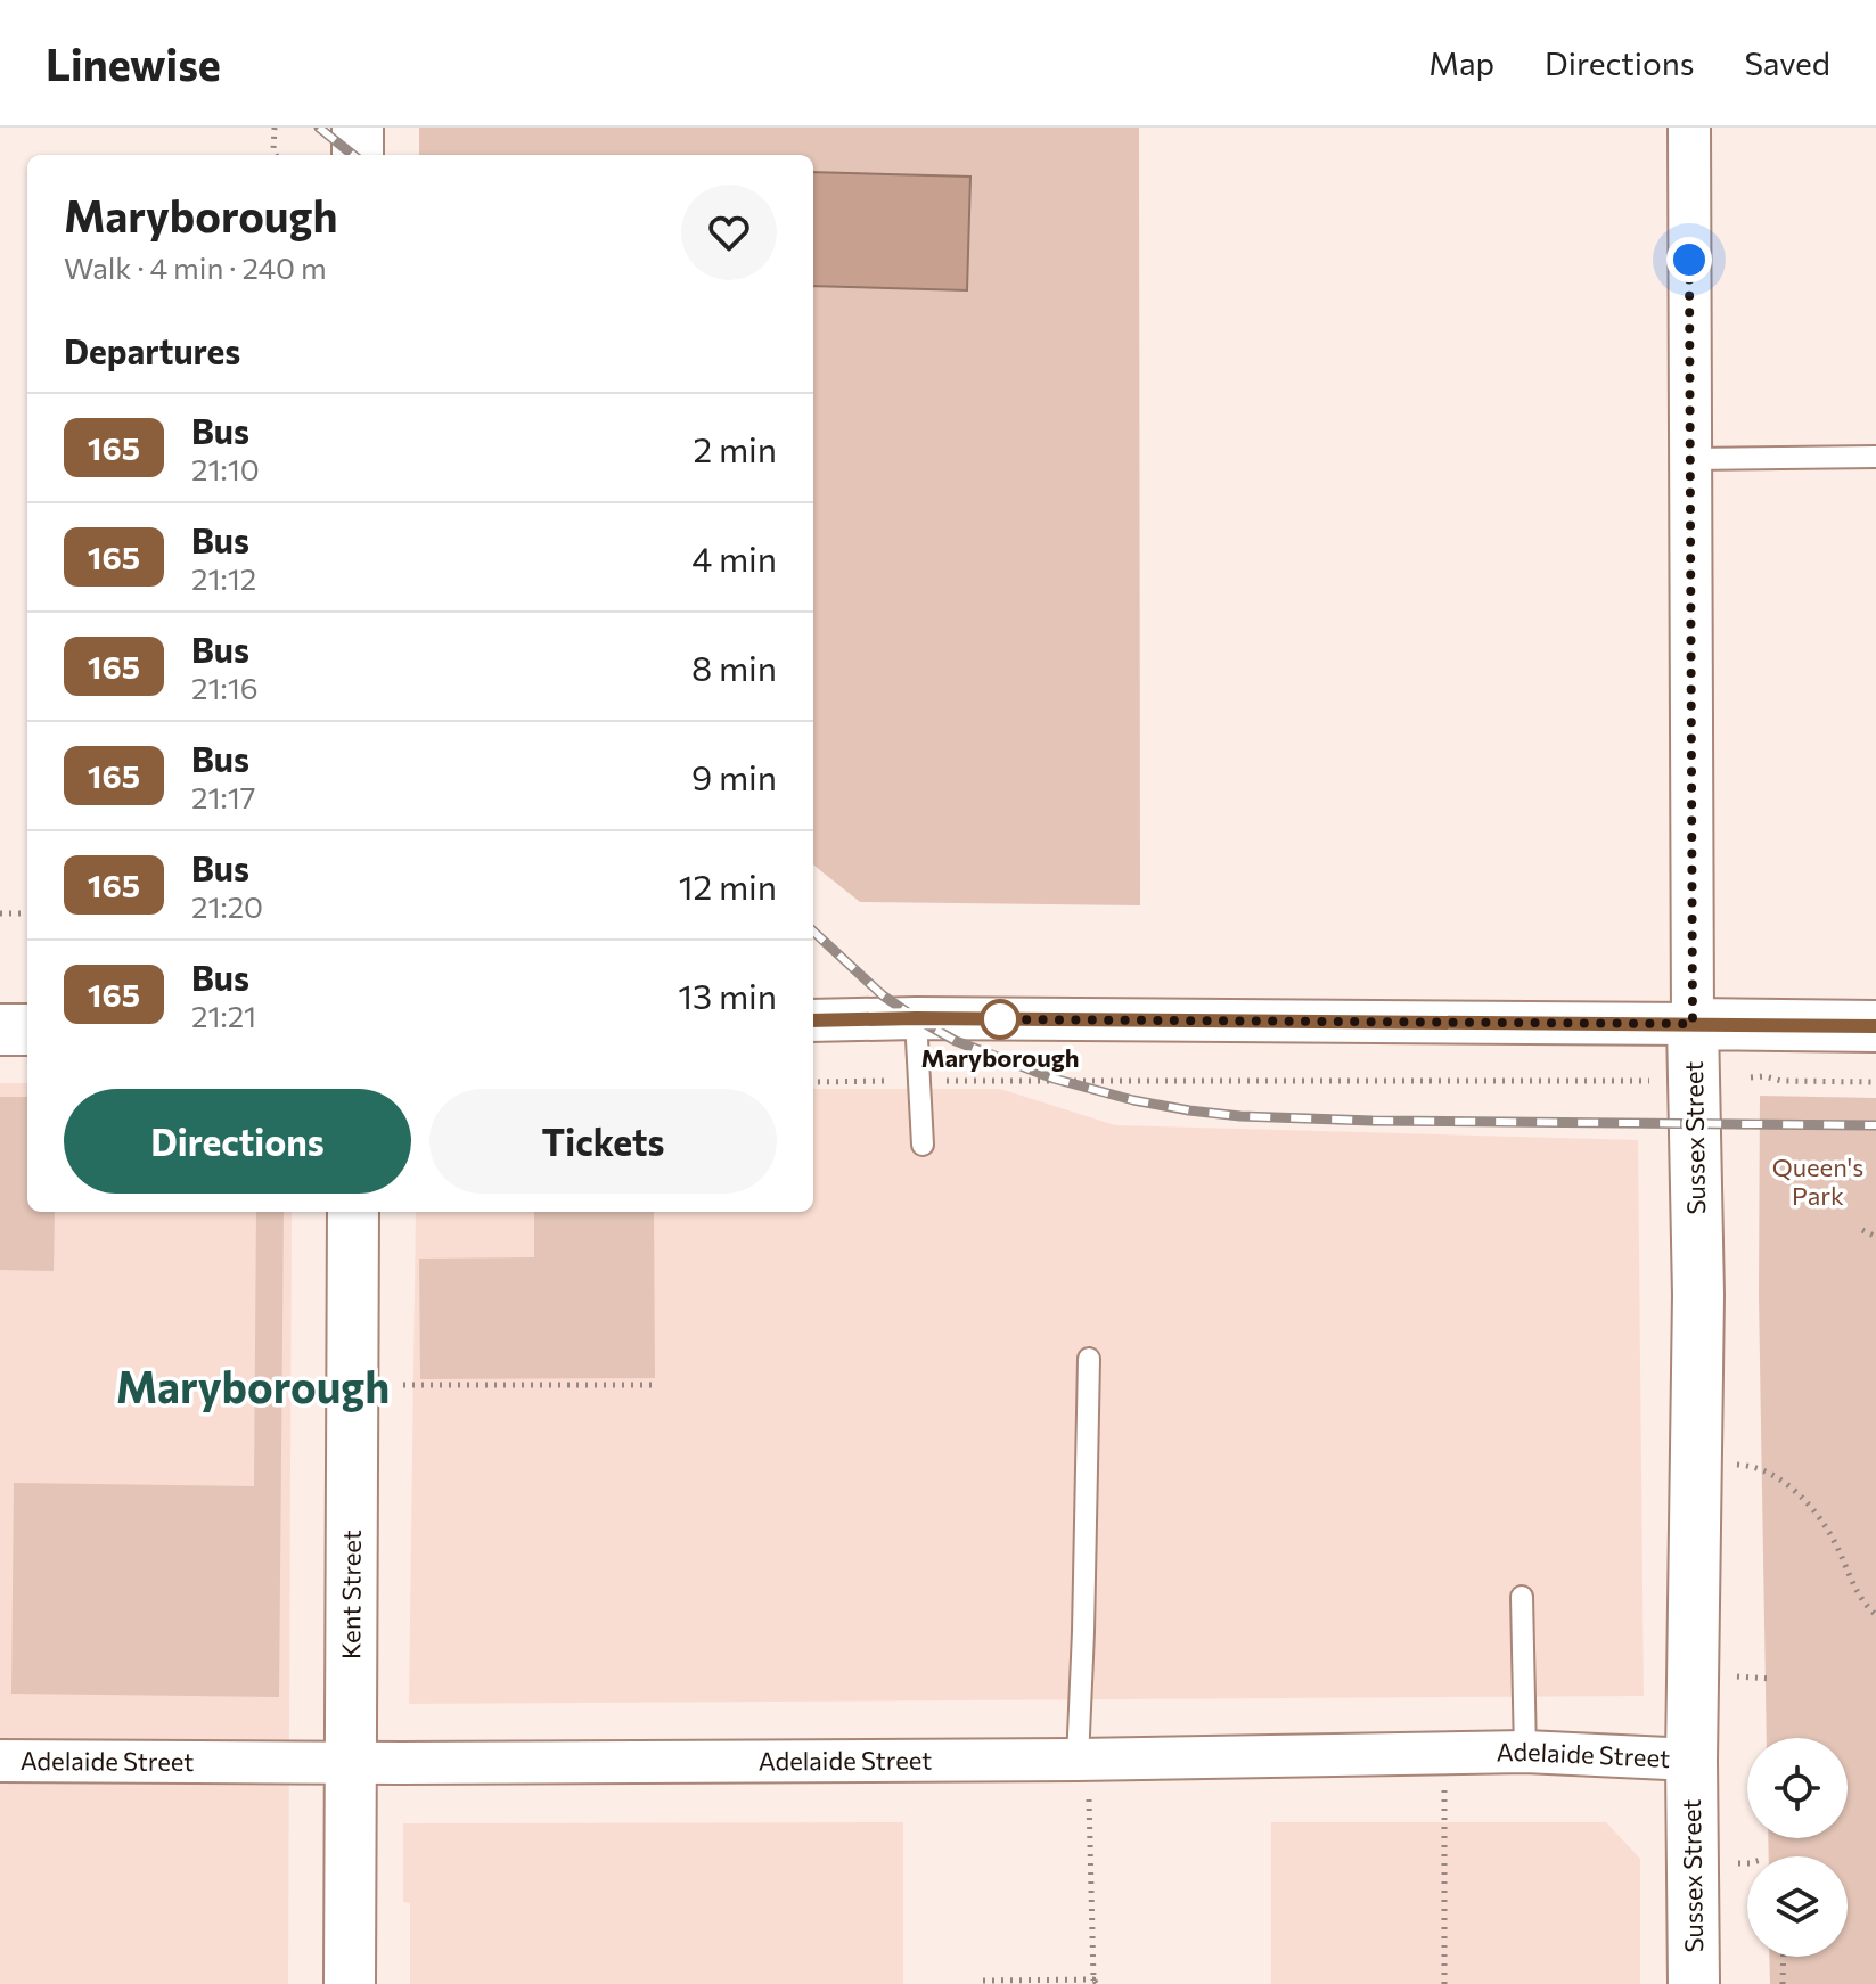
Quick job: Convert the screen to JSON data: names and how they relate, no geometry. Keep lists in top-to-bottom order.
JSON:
{
  "streets": {
    "street": ["Sussex Street", "Kent Street", "Adelaide Street"]
  },
  "crossings": [
    ["Sussex Street", "Adelaide Street"],
    ["Kent Street", "Adelaide Street"]
  ],
  "districts": ["Maryborough"],
  "parks": ["Queen's Park"],
  "places": ["Maryborough"],
  "lines": ["bus line 165"],
  "page": {
    "header": "Linewise",
    "nav": ["Map", "Directions", "Saved"],
    "heading": [
      ["Maryborough", "Walk · 4 min · 240 m"],
      "Departures"
    ],
    "list": [
      {
        "mark": "165",
        "name": "Bus",
        "note": "21:10",
        "value": "2 min"
      },
      {
        "mark": "165",
        "name": "Bus",
        "note": "21:12",
        "value": "4 min"
      },
      {
        "mark": "165",
        "name": "Bus",
        "note": "21:16",
        "value": "8 min"
      },
      {
        "mark": "165",
        "name": "Bus",
        "note": "21:17",
        "value": "9 min"
      },
      {
        "mark": "165",
        "name": "Bus",
        "note": "21:20",
        "value": "12 min"
      },
      {
        "mark": "165",
        "name": "Bus",
        "note": "21:21",
        "value": "13 min"
      }
    ],
    "buttons": ["Directions", "Tickets"]
  }
}
